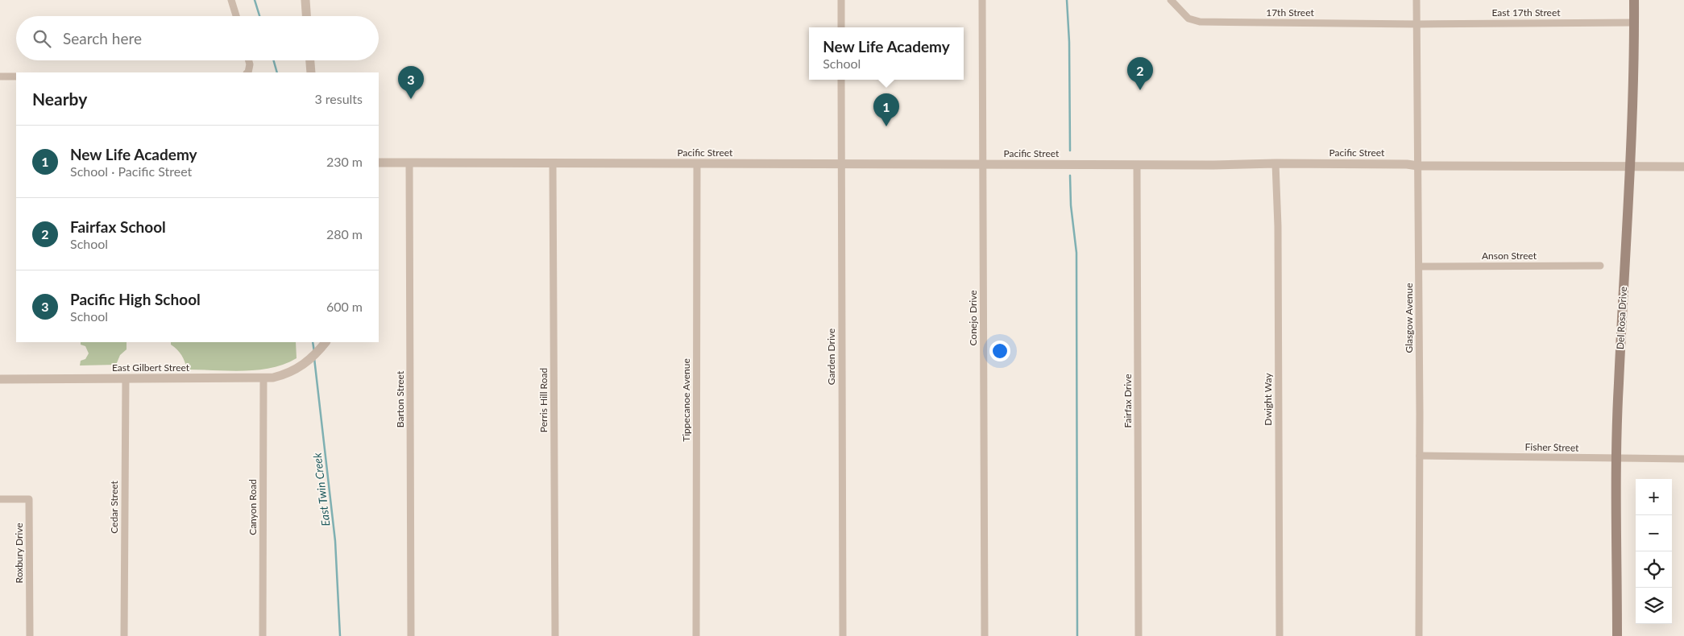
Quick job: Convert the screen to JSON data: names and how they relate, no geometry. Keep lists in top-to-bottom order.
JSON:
{
  "streets": {
    "main road": ["Del Rosa Drive"],
    "street": [
      "17th Street",
      "East 17th Street",
      "Pacific Street",
      "Anson Street",
      "Conejo Drive",
      "Glasgow Avenue",
      "Garden Drive",
      "East Gilbert Street",
      "Barton Street",
      "Dwight Way",
      "Perris Hill Road",
      "Tippecanoe Avenue",
      "Fairfax Drive",
      "Fisher Street",
      "Cedar Street",
      "Canyon Road",
      "Roxbury Drive"
    ]
  },
  "crossings": [
    ["17th Street", "East 17th Street"],
    ["17th Street", "Glasgow Avenue"],
    ["East 17th Street", "Glasgow Avenue"],
    ["East 17th Street", "Del Rosa Drive"],
    ["Pacific Street", "Conejo Drive"],
    ["Pacific Street", "Glasgow Avenue"],
    ["Pacific Street", "Del Rosa Drive"],
    ["Pacific Street", "Garden Drive"],
    ["Pacific Street", "Barton Street"],
    ["Pacific Street", "Dwight Way"],
    ["Pacific Street", "Perris Hill Road"],
    ["Pacific Street", "Tippecanoe Avenue"],
    ["Pacific Street", "Fairfax Drive"],
    ["Anson Street", "Glasgow Avenue"],
    ["Glasgow Avenue", "Fisher Street"],
    ["Del Rosa Drive", "Fisher Street"],
    ["East Gilbert Street", "Cedar Street"],
    ["East Gilbert Street", "Canyon Road"]
  ],
  "water": ["East Twin Creek"],
  "page": {
    "search": "Search here",
    "popup": ["New Life Academy", "School"],
    "pins": ["2", "3", "1"],
    "heading": ["Nearby", "3 results"],
    "list": [
      {
        "mark": "1",
        "name": "New Life Academy",
        "note": "School · Pacific Street",
        "value": "230 m"
      },
      {
        "mark": "2",
        "name": "Fairfax School",
        "note": "School",
        "value": "280 m"
      },
      {
        "mark": "3",
        "name": "Pacific High School",
        "note": "School",
        "value": "600 m"
      }
    ],
    "map_buttons": ["+", "−"]
  }
}
